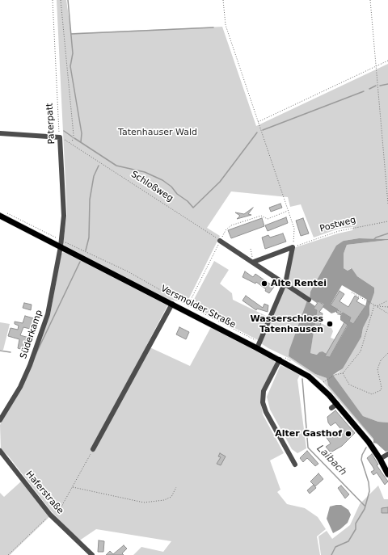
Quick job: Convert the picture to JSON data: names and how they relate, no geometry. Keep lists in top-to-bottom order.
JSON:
{
  "streets": {
    "main road": ["Versmolder Straße"],
    "street": ["Paterpatt", "Süderkamp", "Haferstraße"],
    "path": ["Schloßweg", "Postweg"]
  },
  "crossings": [
    ["Paterpatt", "Schloßweg"],
    ["Paterpatt", "Versmolder Straße"],
    ["Paterpatt", "Süderkamp"],
    ["Versmolder Straße", "Süderkamp"]
  ],
  "water": ["Laibach"],
  "parks": ["Tatenhauser Wald"],
  "places": ["Alte Rentei", "Wasserschloss Tatenhausen", "Alter Gasthof"]
}
